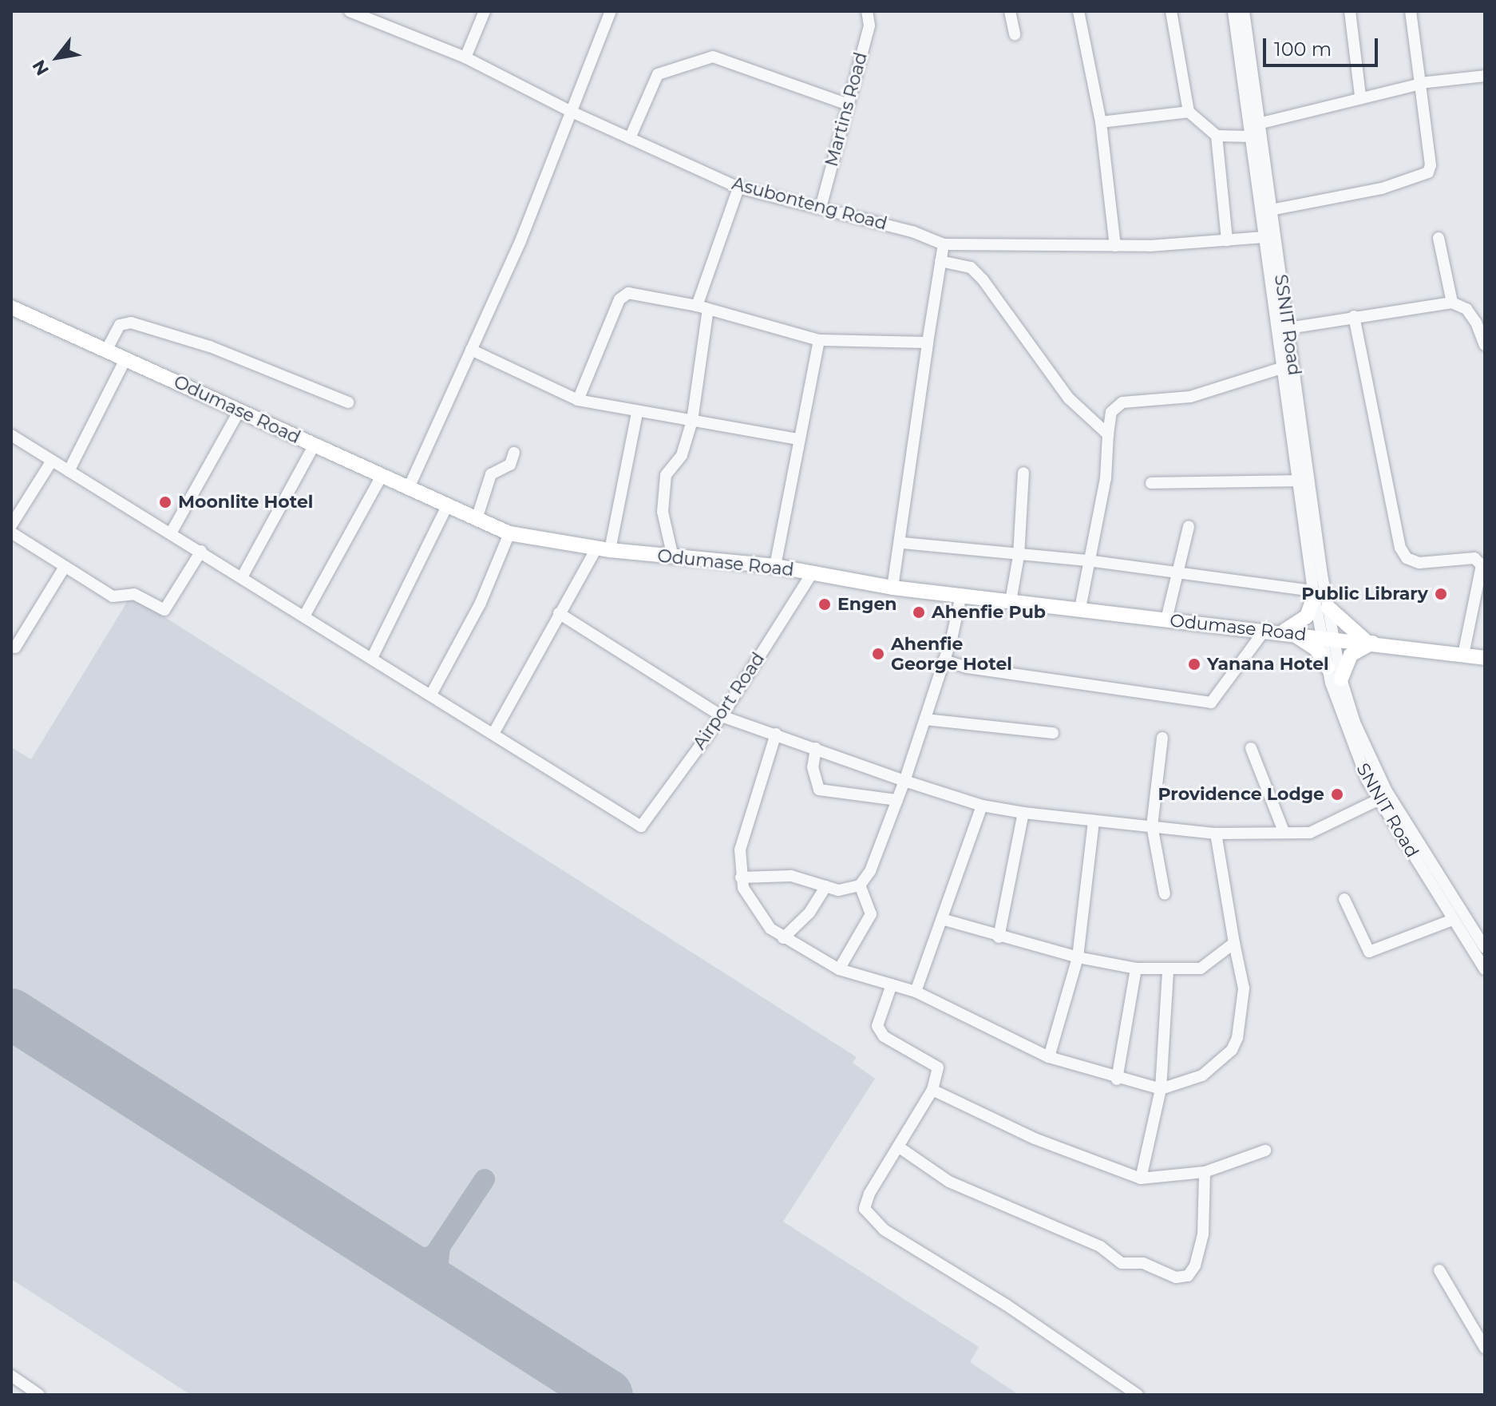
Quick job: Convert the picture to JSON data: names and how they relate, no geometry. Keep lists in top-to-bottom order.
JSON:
{
  "streets": {
    "main road": ["Odumase Road"],
    "street": [
      "Martins Road",
      "Asubonteng Road",
      "SSNIT Road",
      "Airport Road",
      "SNNIT Road"
    ]
  },
  "crossings": [
    ["Martins Road", "Asubonteng Road"],
    ["Asubonteng Road", "SSNIT Road"],
    ["SSNIT Road", "Odumase Road"],
    ["SSNIT Road", "SNNIT Road"],
    ["Odumase Road", "Airport Road"],
    ["Odumase Road", "SNNIT Road"]
  ],
  "places": [
    "Moonlite Hotel",
    "Public Library",
    "Engen",
    "Ahenfie Pub",
    "Ahenfie George Hotel",
    "Yanana Hotel",
    "Providence Lodge"
  ],
  "scale_bar": "100 m",
  "north": "bottom left"
}
